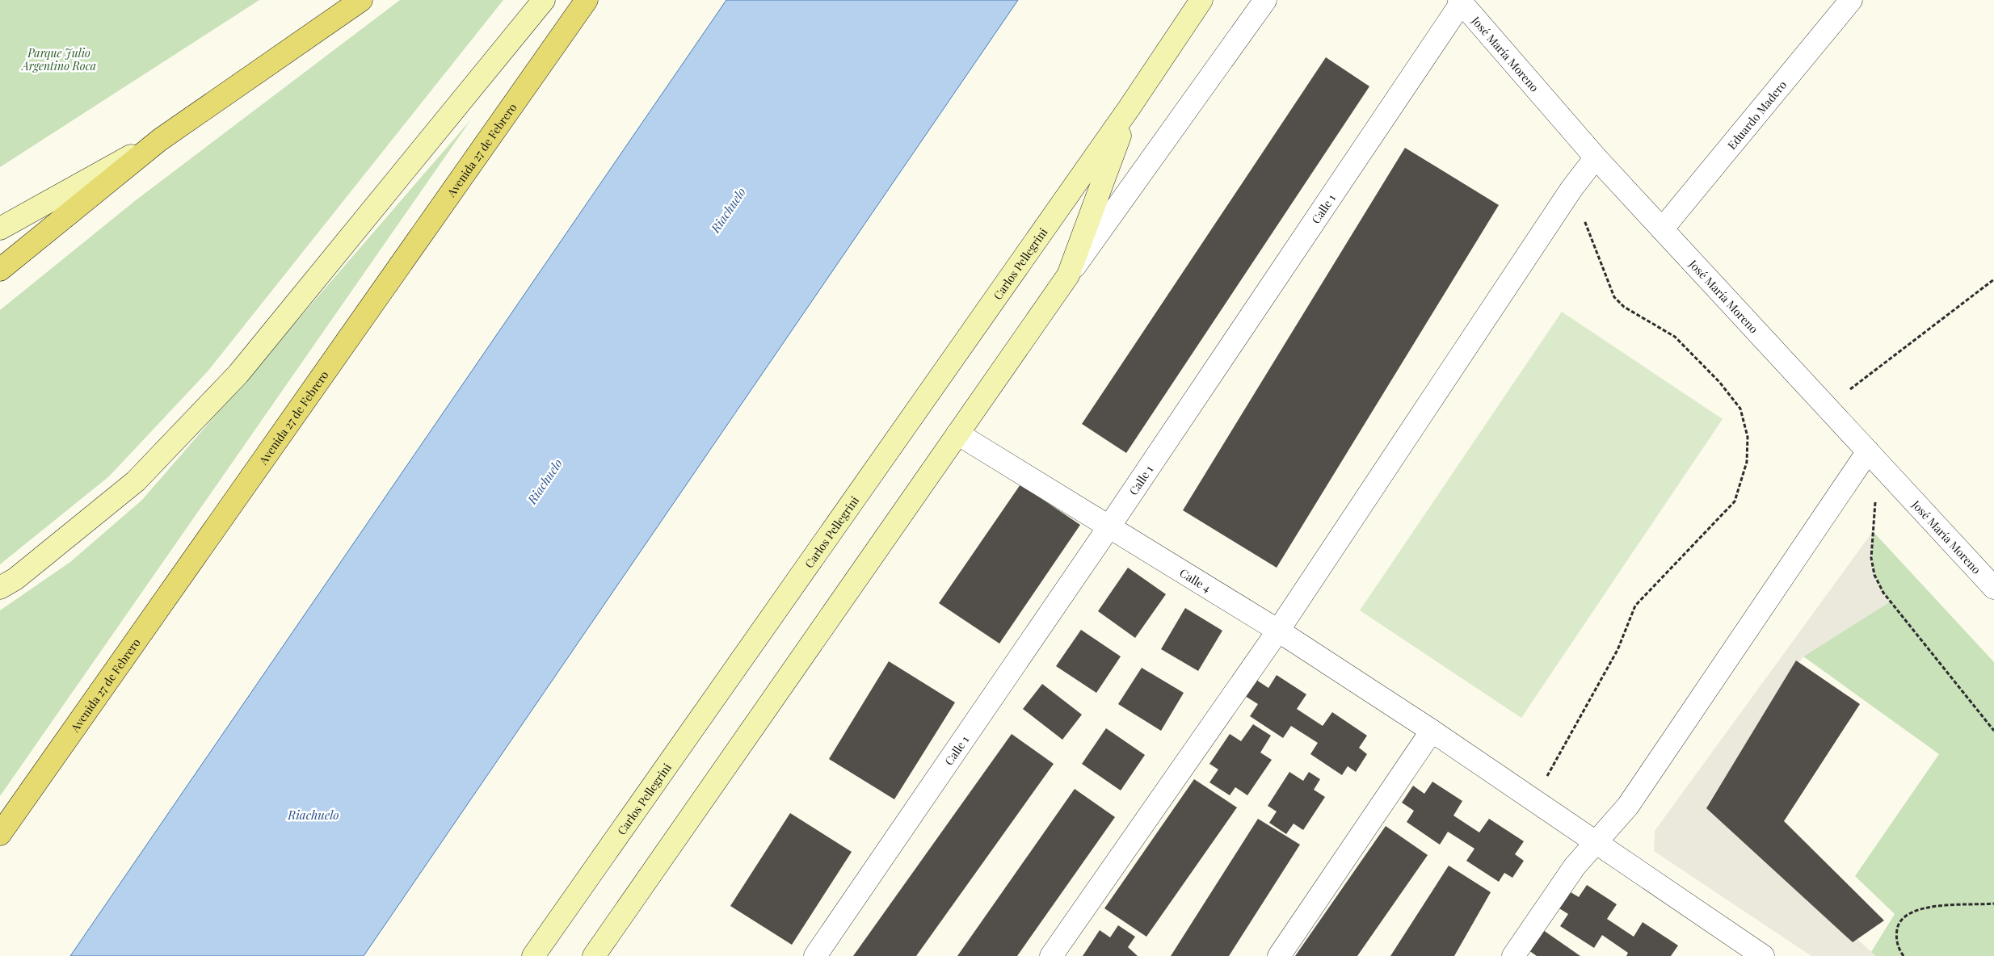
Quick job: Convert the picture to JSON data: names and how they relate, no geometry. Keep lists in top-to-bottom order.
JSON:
{
  "streets": {
    "main road": ["Avenida 27 de Febrero", "Carlos Pellegrini"],
    "street": [
      "José María Moreno",
      "Eduardo Madero",
      "Calle 1",
      "Calle 4"
    ]
  },
  "crossings": [
    ["José María Moreno", "Eduardo Madero"],
    ["José María Moreno", "Calle 1"],
    ["Calle 1", "Calle 4"],
    ["Carlos Pellegrini", "Calle 4"]
  ],
  "water": ["Riachuelo"],
  "parks": ["Parque Julio Argentino Roca"]
}
